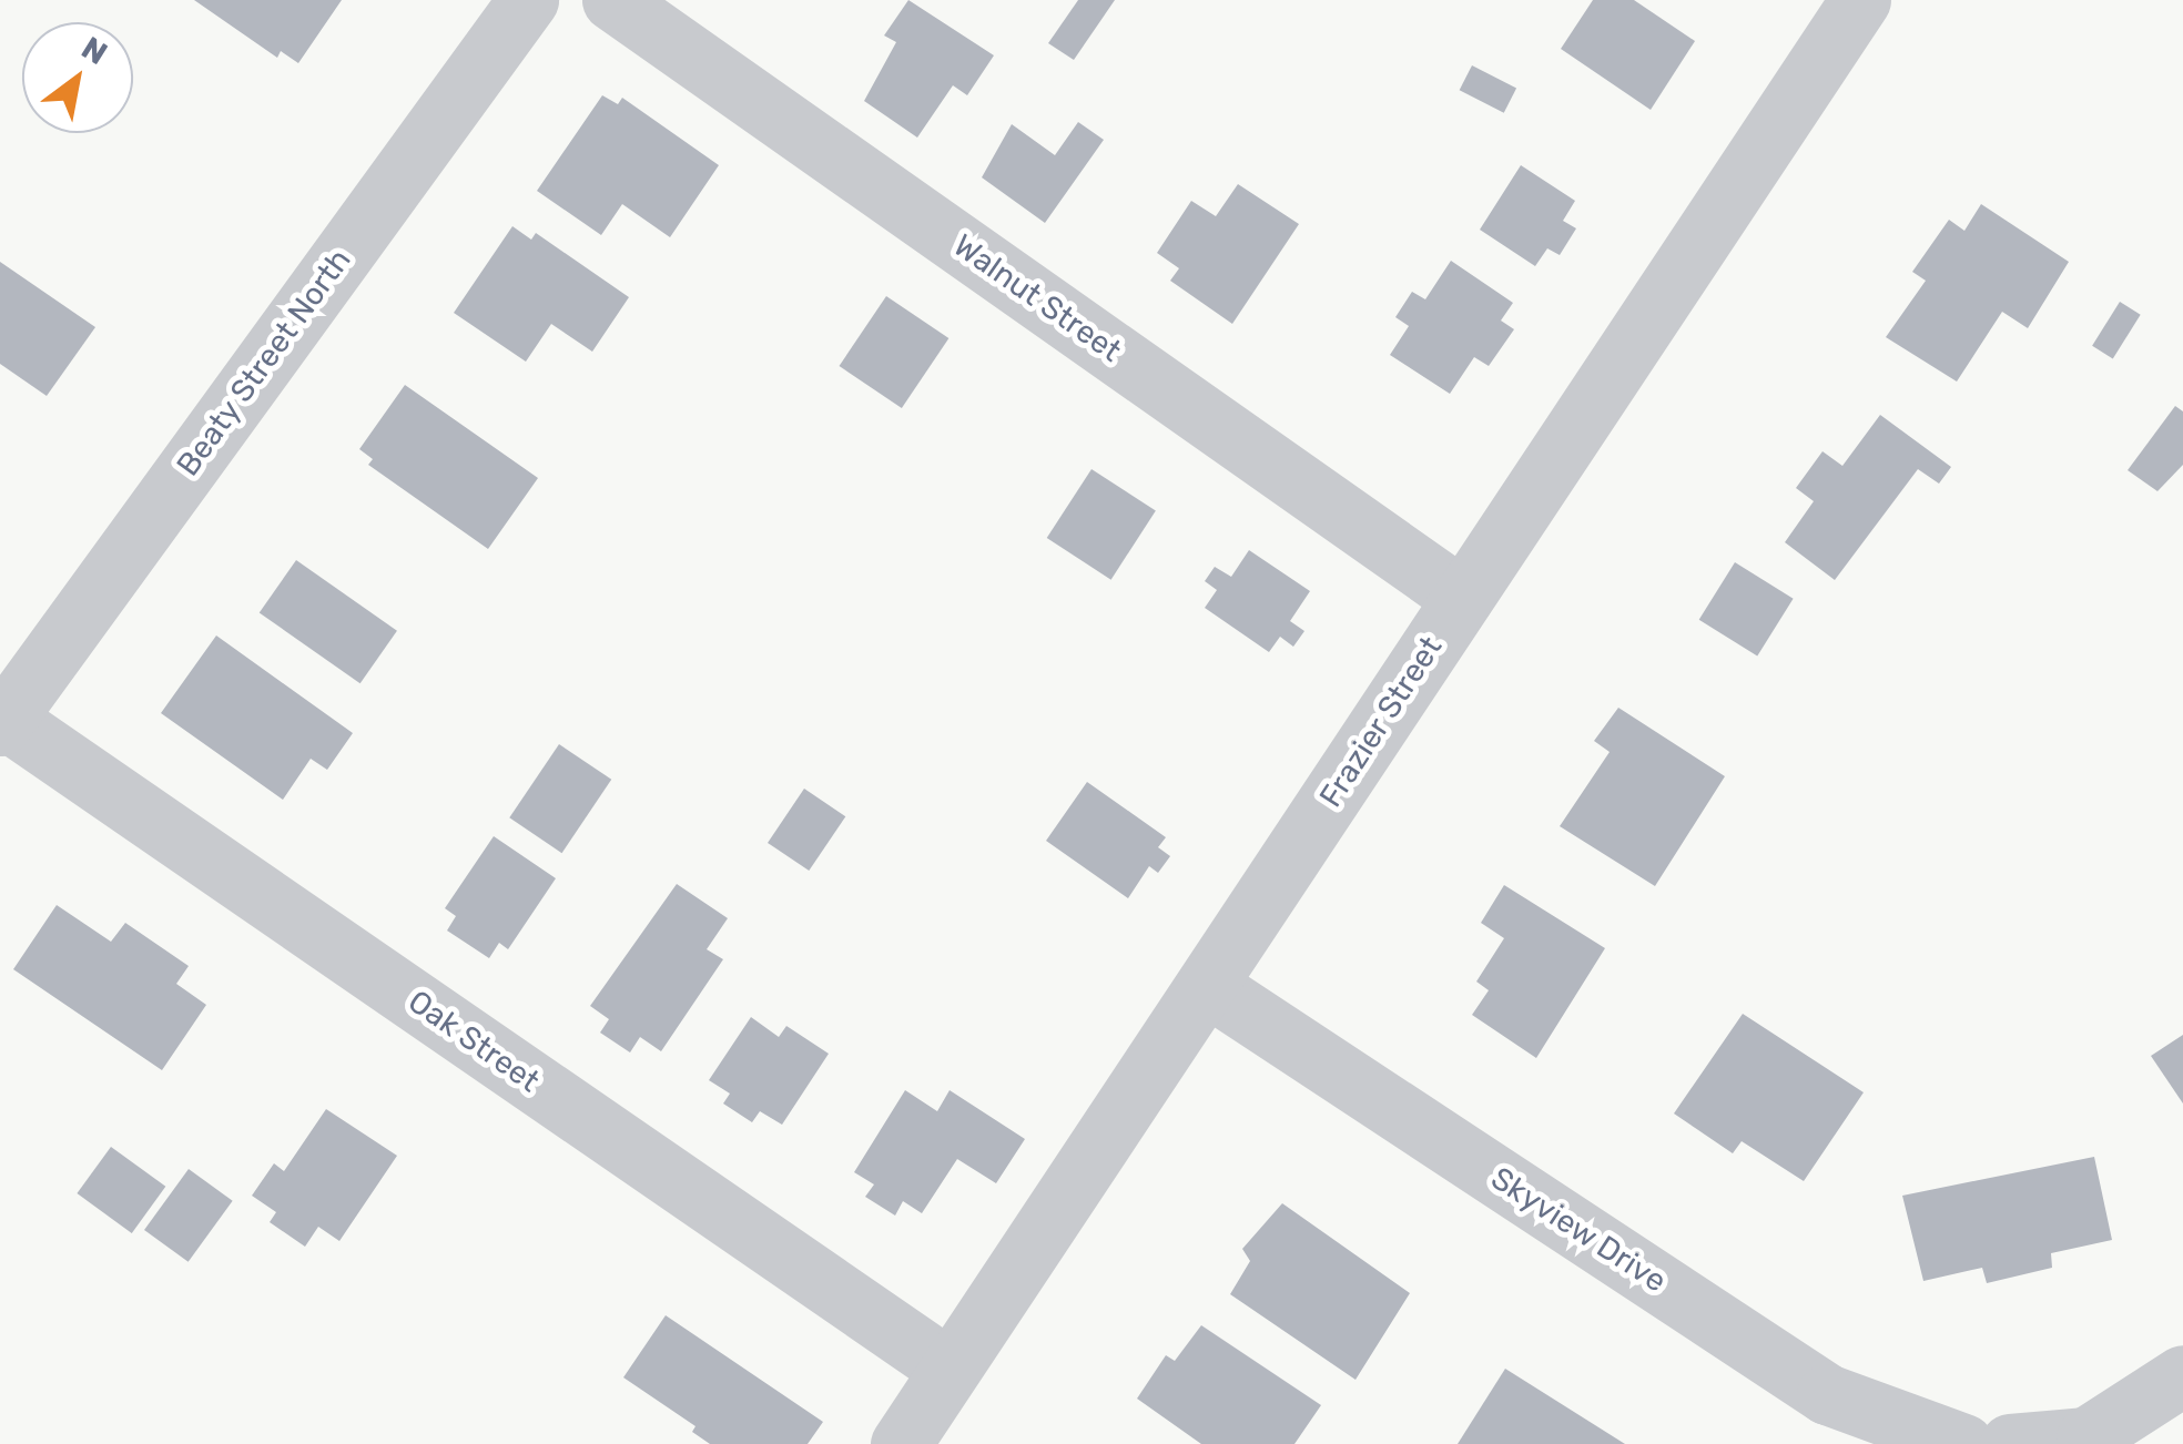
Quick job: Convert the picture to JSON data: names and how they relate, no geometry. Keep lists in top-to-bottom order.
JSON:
{
  "streets": {
    "street": [
      "Walnut Street",
      "Beaty Street North",
      "Frazier Street",
      "Oak Street",
      "Skyview Drive"
    ]
  },
  "crossings": [
    ["Walnut Street", "Frazier Street"],
    ["Beaty Street North", "Oak Street"],
    ["Frazier Street", "Oak Street"],
    ["Frazier Street", "Skyview Drive"]
  ],
  "north": "top right"
}
